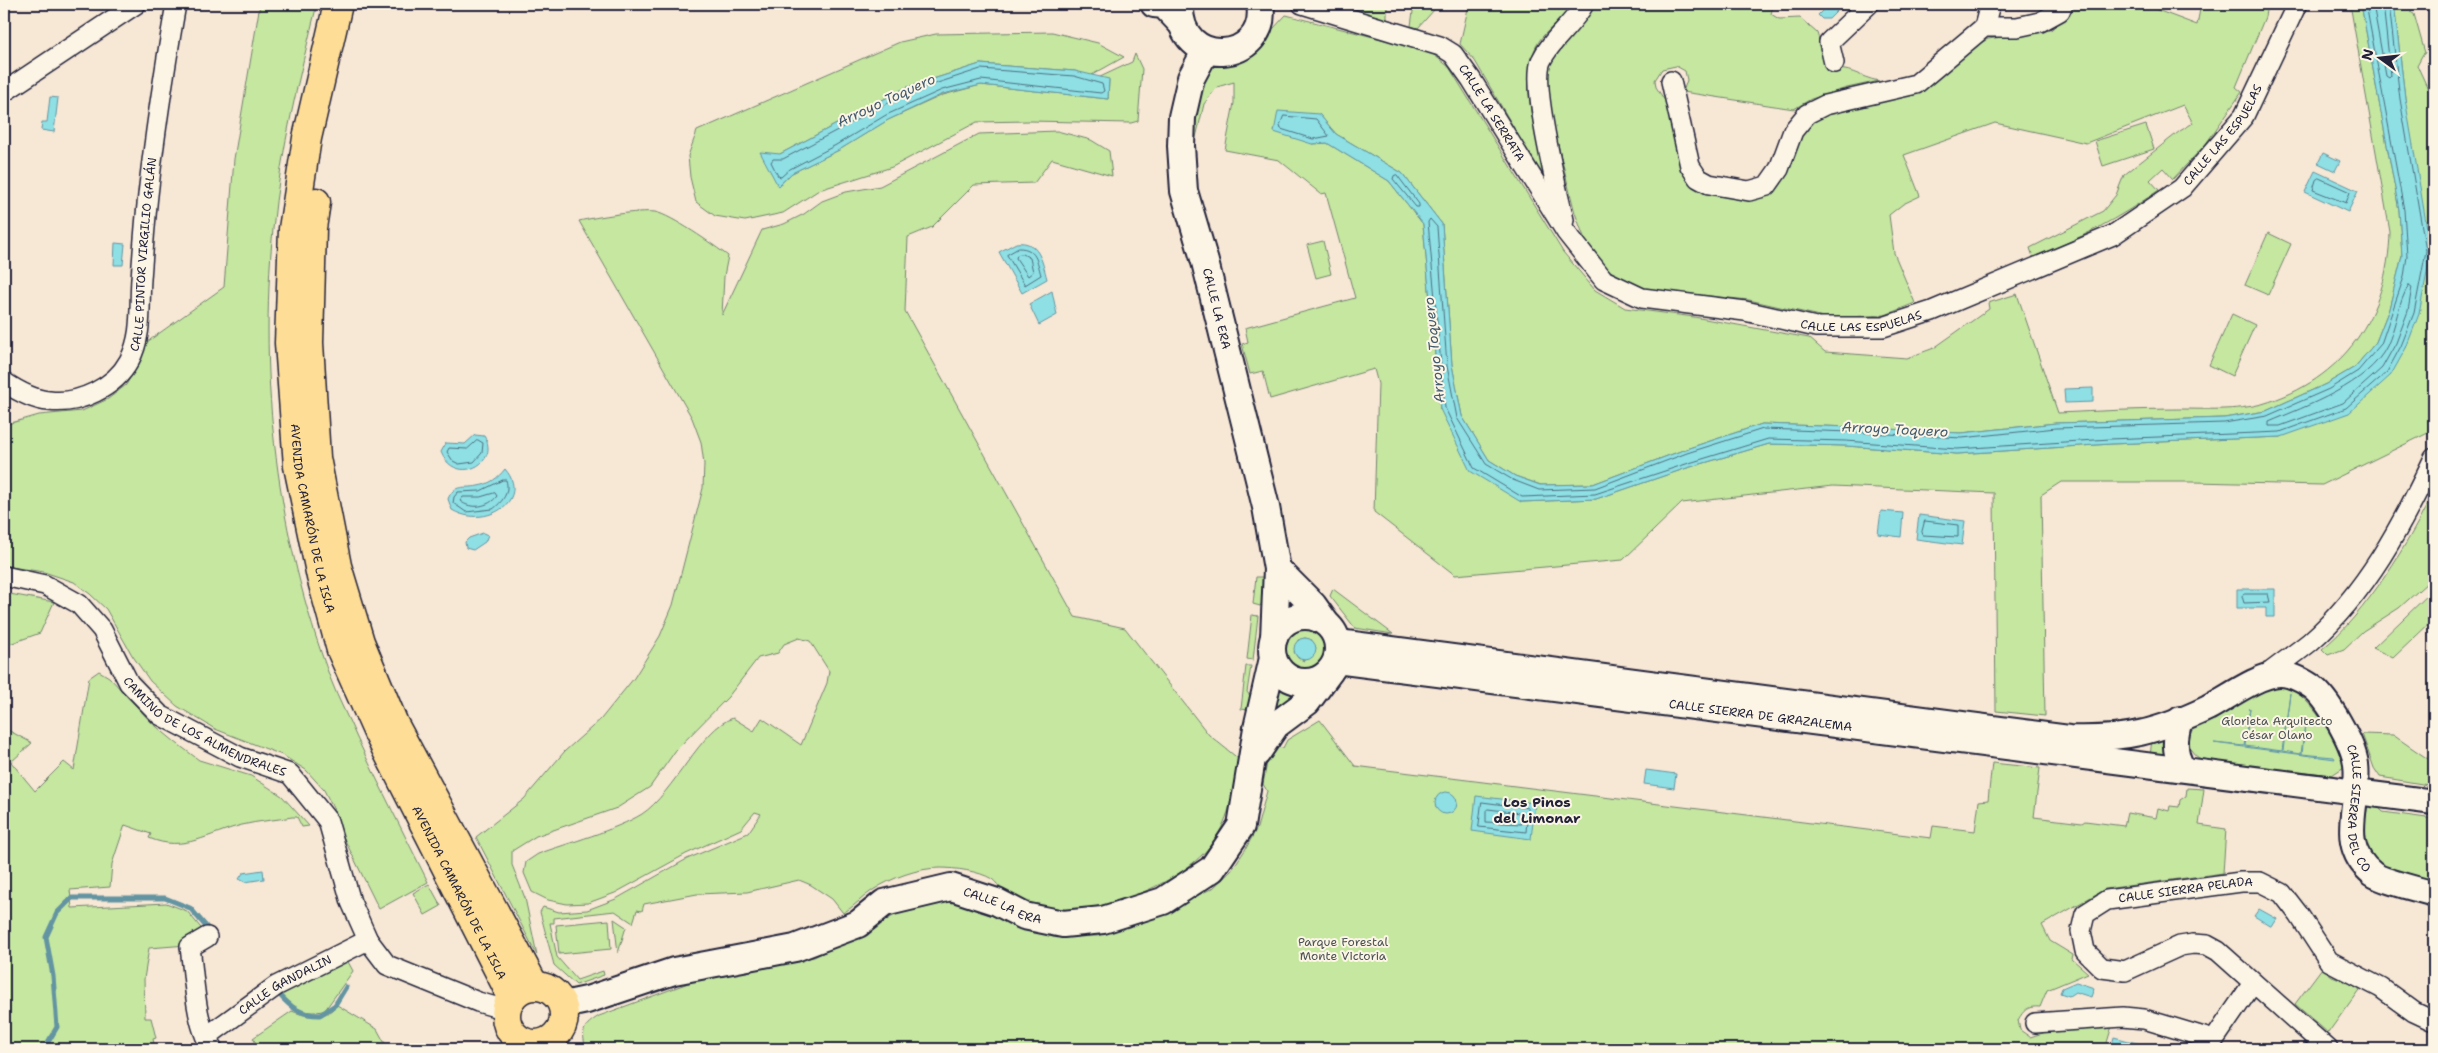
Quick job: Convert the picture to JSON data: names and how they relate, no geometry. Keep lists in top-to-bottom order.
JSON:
{
  "streets": {
    "main road": ["CALLE LA ERA", "AVENIDA CAMARÓN DE LA ISLA"],
    "street": [
      "CALLE LA SERRATA",
      "CALLE LAS ESPUELAS",
      "CALLE PINTOR VIRGILIO GALÁN",
      "CALLE SIERRA DE GRAZALEMA",
      "CAMINO DE LOS ALMENDRALES",
      "CALLE SIERRA DEL CO",
      "CALLE SIERRA PELADA",
      "CALLE GANDALIN"
    ]
  },
  "crossings": [
    ["CALLE LA SERRATA", "CALLE LAS ESPUELAS"],
    ["CALLE LA ERA", "AVENIDA CAMARÓN DE LA ISLA"],
    ["CALLE LA ERA", "CALLE SIERRA DE GRAZALEMA"],
    ["CALLE LA ERA", "CAMINO DE LOS ALMENDRALES"],
    ["AVENIDA CAMARÓN DE LA ISLA", "CAMINO DE LOS ALMENDRALES"],
    ["CALLE SIERRA DE GRAZALEMA", "CALLE SIERRA DEL CO"],
    ["CAMINO DE LOS ALMENDRALES", "CALLE GANDALIN"]
  ],
  "districts": ["Los Pinos del Limonar"],
  "water": ["Arroyo Toquero"],
  "parks": ["Glorieta Arquitecto César Olano", "Parque Forestal Monte Victoria"],
  "north": "left"
}
